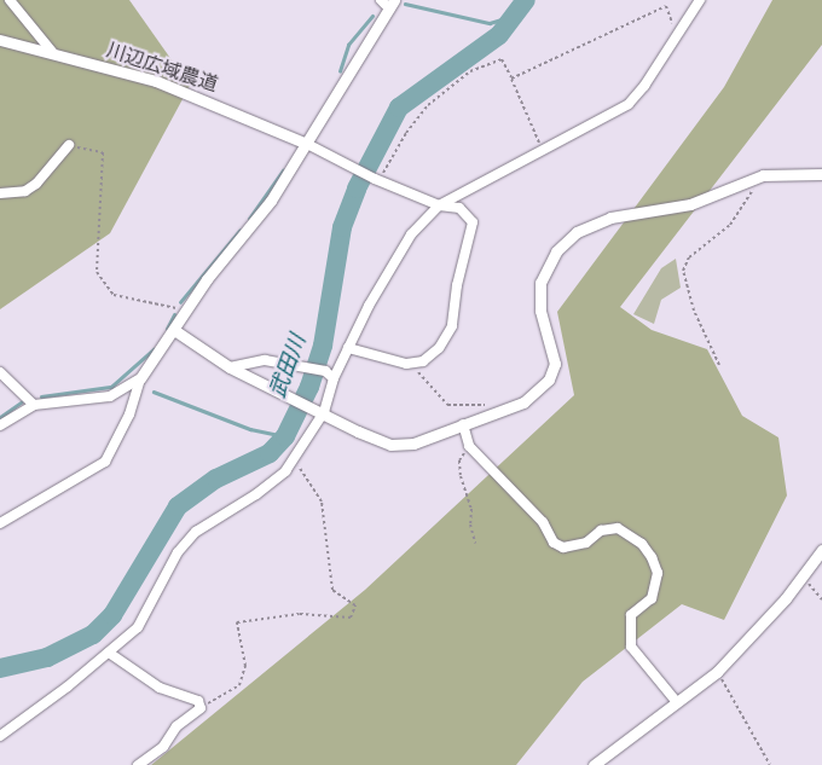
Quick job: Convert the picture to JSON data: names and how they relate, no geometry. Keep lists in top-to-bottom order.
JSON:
{
  "streets": {
    "street": ["川辺広域農道"]
  },
  "water": ["武田川"]
}
